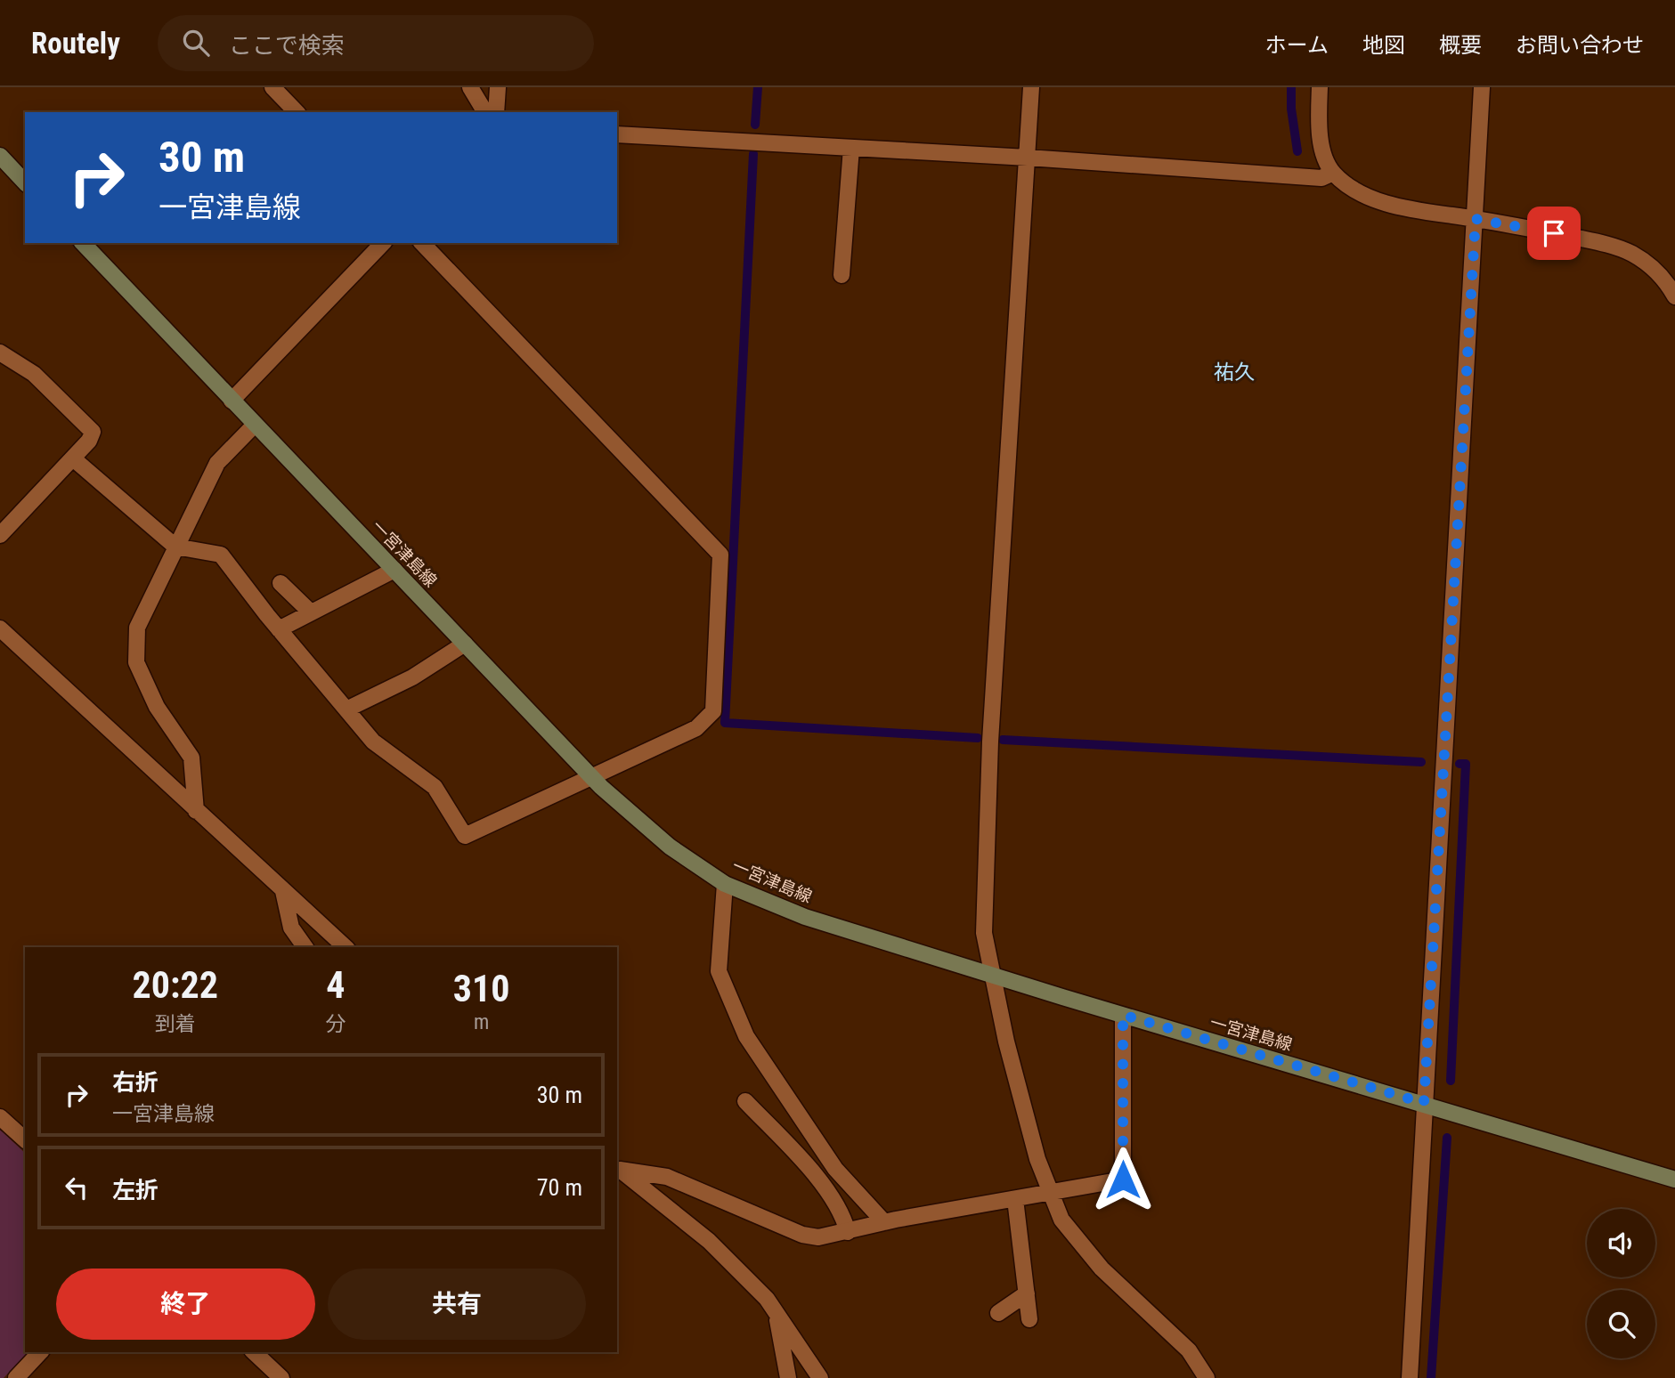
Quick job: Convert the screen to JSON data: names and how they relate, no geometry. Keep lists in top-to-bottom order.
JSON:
{
  "streets": {
    "main road": ["一宮津島線"]
  },
  "districts": ["祐久"],
  "page": {
    "header": "Routely",
    "search": "ここで検索",
    "nav": [
      "ホーム",
      "地図",
      "概要",
      "お問い合わせ"
    ],
    "turn": ["30 m", "一宮津島線"],
    "eta": [
      "20:22",
      "到着",
      "4",
      "分",
      "310",
      "m"
    ],
    "list": [
      {
        "name": "右折",
        "note": "一宮津島線",
        "value": "30 m"
      },
      {
        "name": "左折",
        "value": "70 m"
      }
    ],
    "buttons": ["終了", "共有"]
  }
}
